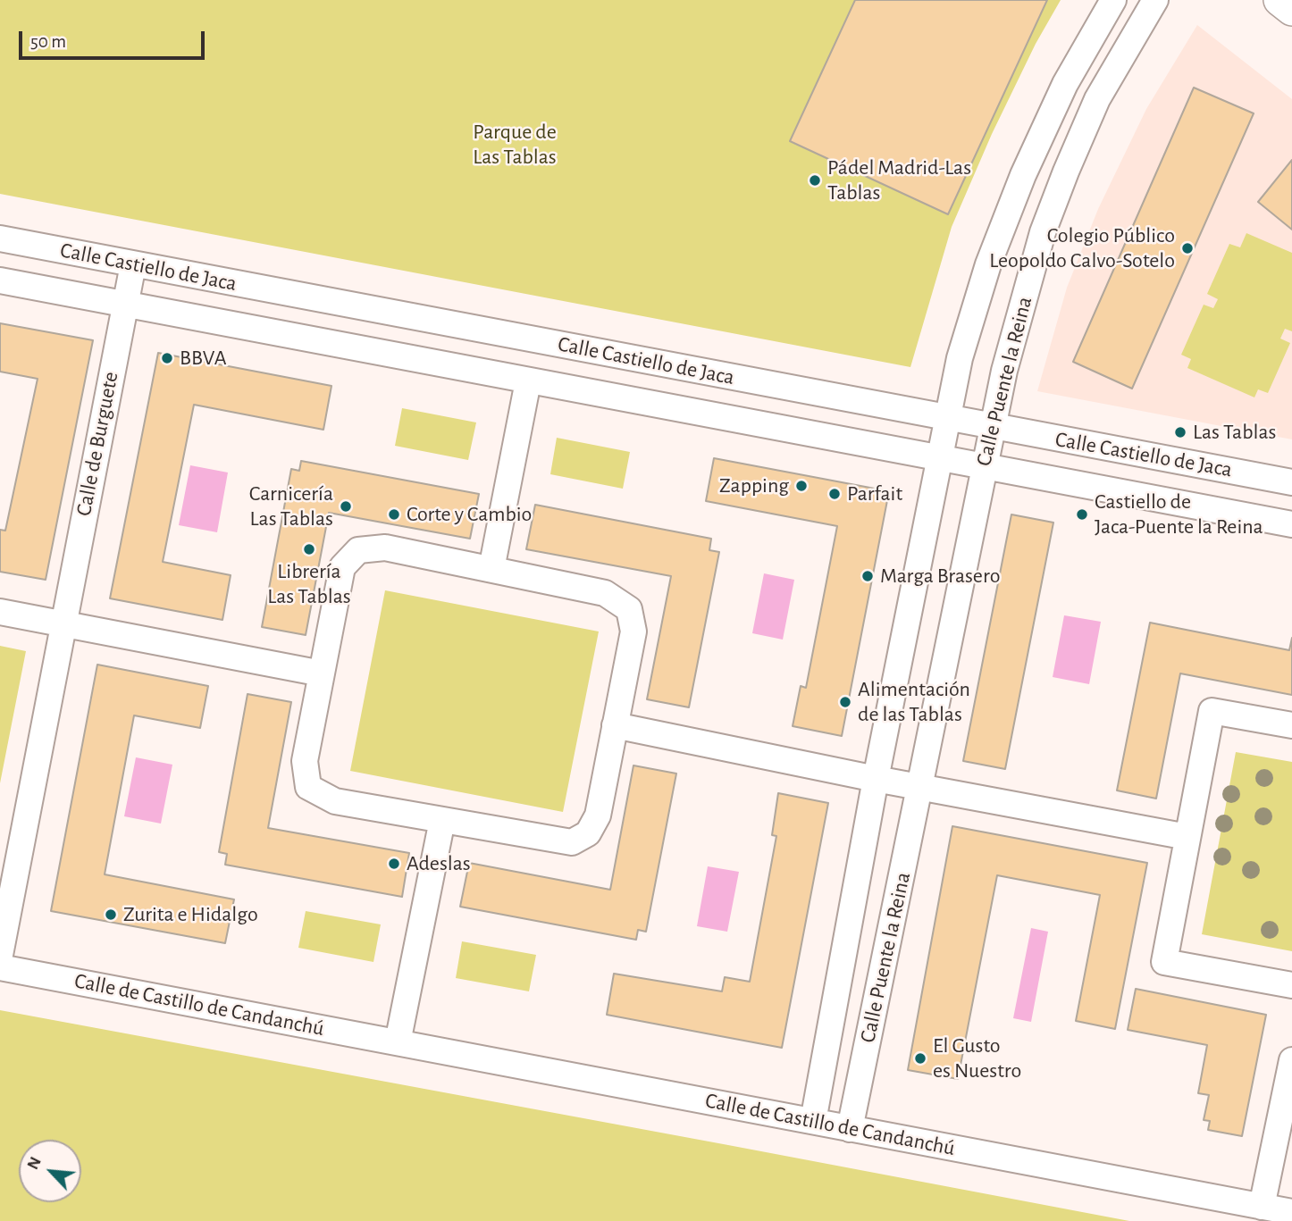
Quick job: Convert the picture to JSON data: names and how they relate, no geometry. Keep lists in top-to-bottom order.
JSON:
{
  "streets": {
    "street": [
      "Calle Castiello de Jaca",
      "Calle Puente la Reina",
      "Calle de Burguete",
      "Calle de Castillo de Candanchú"
    ]
  },
  "crossings": [
    ["Calle Castiello de Jaca", "Calle Puente la Reina"],
    ["Calle Castiello de Jaca", "Calle de Burguete"],
    ["Calle Puente la Reina", "Calle de Castillo de Candanchú"]
  ],
  "parks": ["Parque de Las Tablas"],
  "places": [
    "Pádel Madrid-Las Tablas",
    "Colegio Público Leopoldo Calvo-Sotelo",
    "BBVA",
    "Las Tablas",
    "Zapping",
    "Parfait",
    "Carnicería Las Tablas",
    "Corte y Cambio",
    "Castiello de Jaca-Puente la Reina",
    "Librería Las Tablas",
    "Marga Brasero",
    "Alimentación de las Tablas",
    "Adeslas",
    "Zurita e Hidalgo",
    "El Gusto es Nuestro"
  ],
  "scale_bar": "50 m",
  "north": "top left"
}
